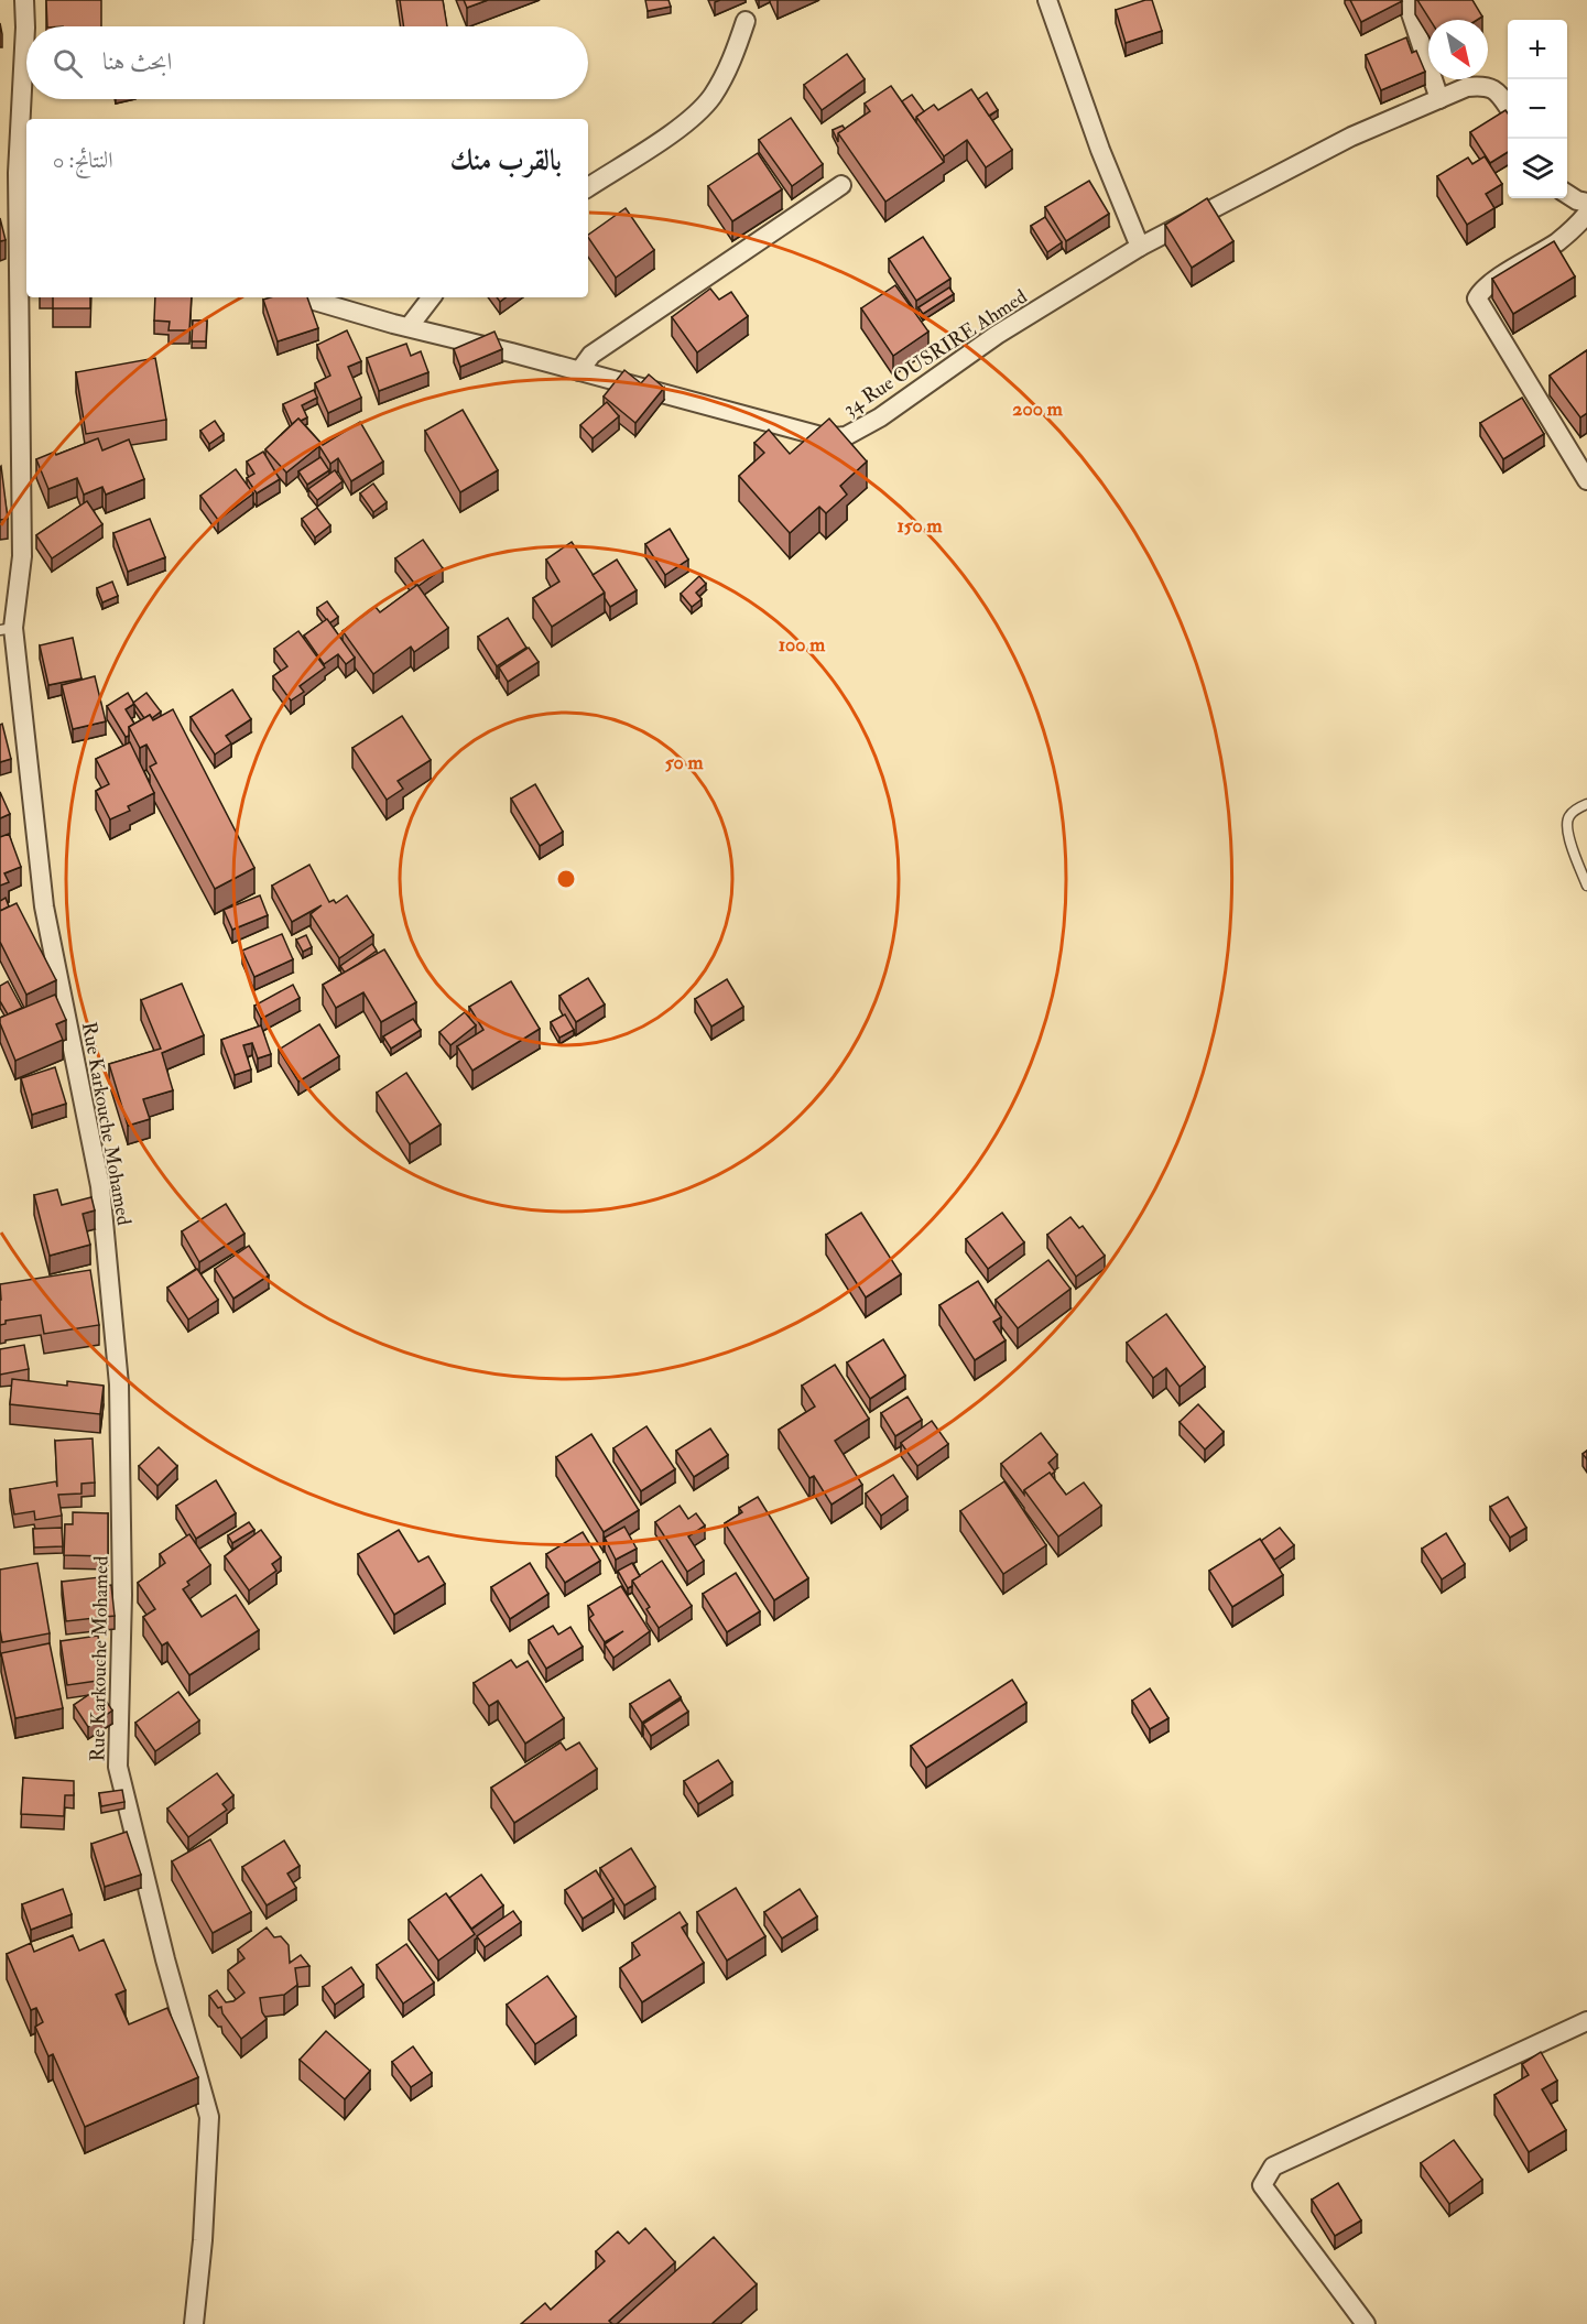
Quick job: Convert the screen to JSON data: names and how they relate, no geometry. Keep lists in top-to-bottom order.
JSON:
{
  "streets": {
    "street": ["34 Rue OUSRIRE Ahmed", "Rue Karkouche Mohamed"]
  },
  "north": "bottom right",
  "page": {
    "map_buttons": ["+", "−"],
    "search": "ابحث هنا",
    "heading": ["بالقرب منك", "النتائج: 0"]
  },
  "rings": [
    "200 m",
    "150 m",
    "100 m",
    "50 m"
  ]
}
